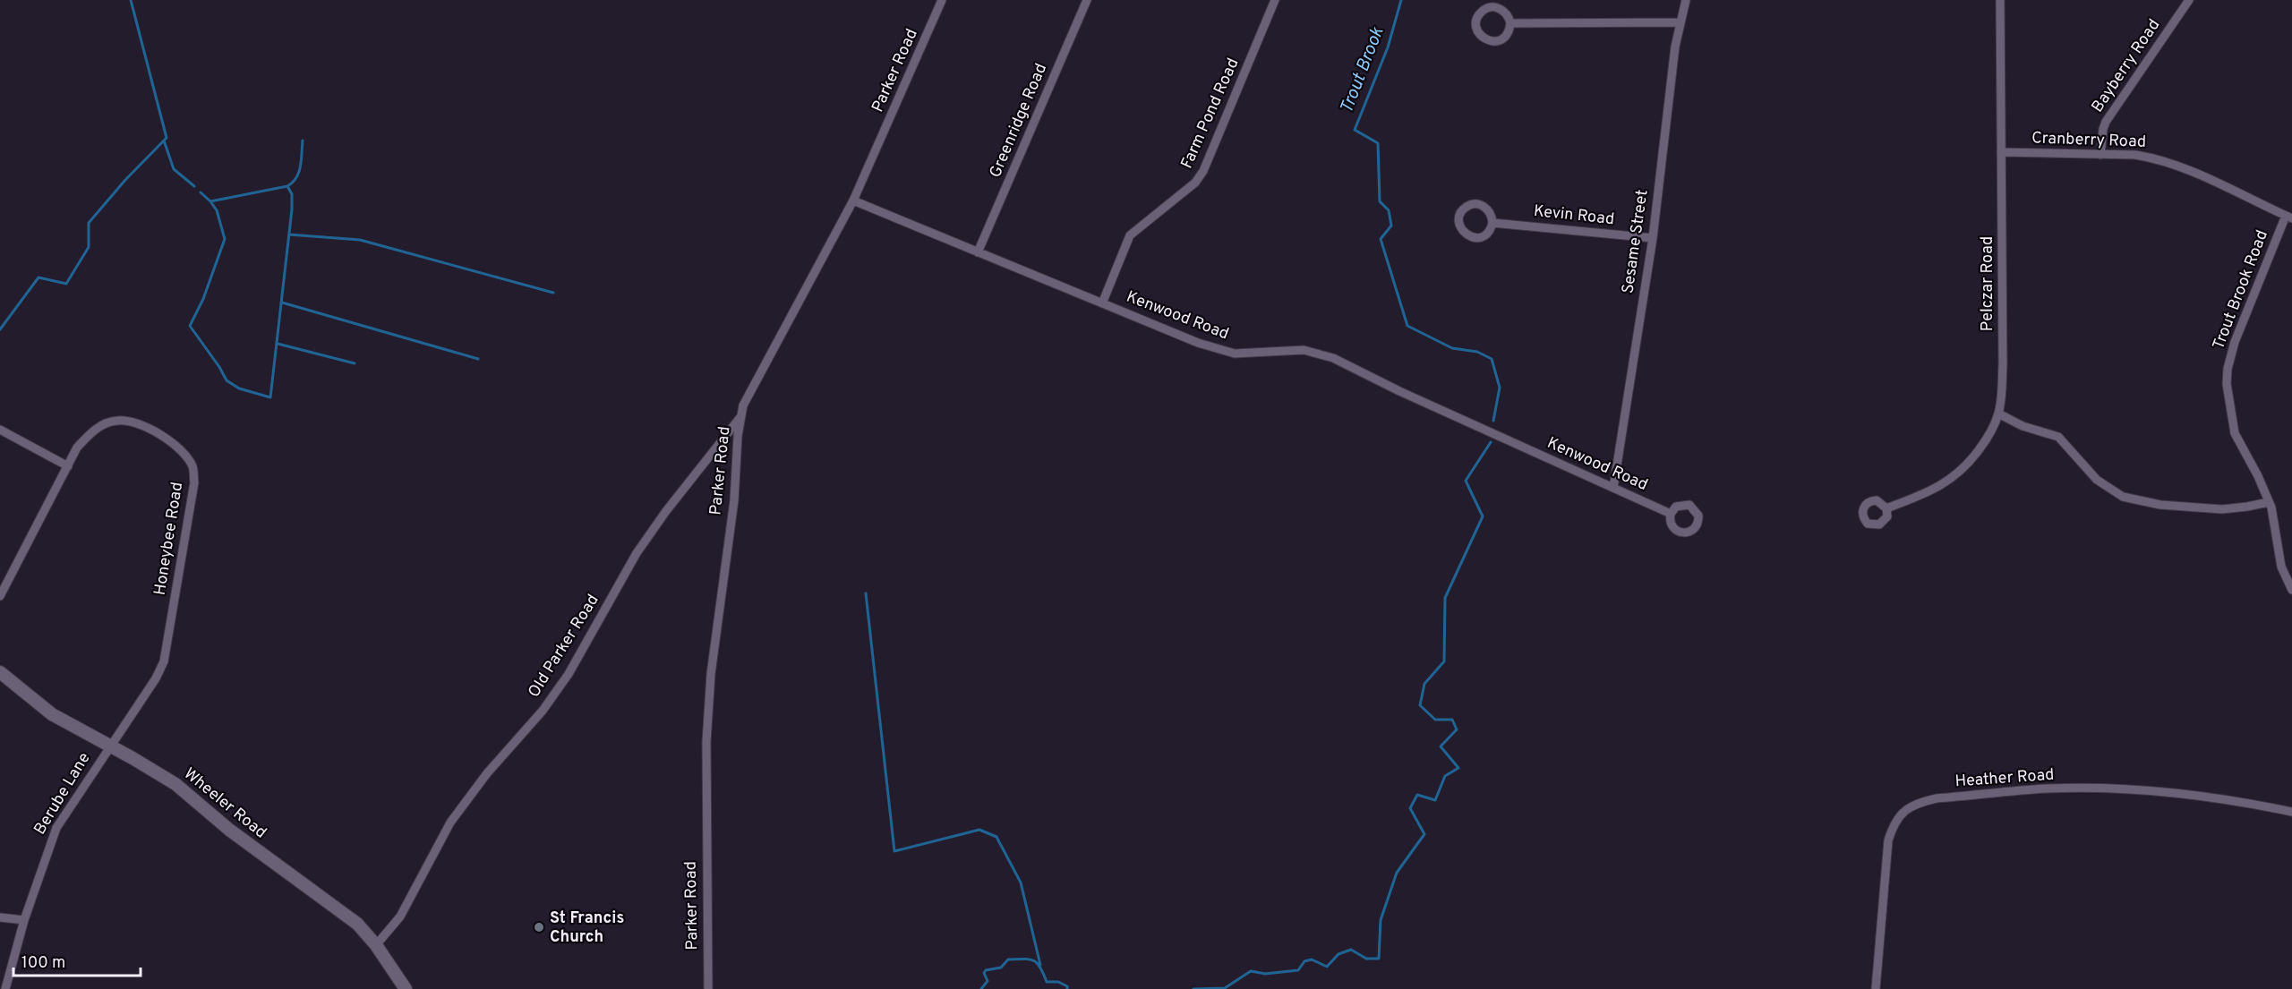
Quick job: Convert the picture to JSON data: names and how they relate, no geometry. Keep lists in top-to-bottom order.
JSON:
{
  "streets": {
    "street": [
      "Bayberry Road",
      "Parker Road",
      "Farm Pond Road",
      "Greenridge Road",
      "Cranberry Road",
      "Kevin Road",
      "Sesame Street",
      "Pelczar Road",
      "Trout Brook Road",
      "Kenwood Road",
      "Honeybee Road",
      "Old Parker Road",
      "Heather Road",
      "Berube Lane",
      "Wheeler Road"
    ]
  },
  "crossings": [
    ["Bayberry Road", "Cranberry Road"],
    ["Parker Road", "Kenwood Road"],
    ["Parker Road", "Old Parker Road"],
    ["Farm Pond Road", "Kenwood Road"],
    ["Greenridge Road", "Kenwood Road"],
    ["Cranberry Road", "Pelczar Road"],
    ["Cranberry Road", "Trout Brook Road"],
    ["Kevin Road", "Sesame Street"],
    ["Sesame Street", "Kenwood Road"],
    ["Honeybee Road", "Berube Lane"],
    ["Honeybee Road", "Wheeler Road"],
    ["Old Parker Road", "Wheeler Road"],
    ["Berube Lane", "Wheeler Road"]
  ],
  "water": ["Trout Brook"],
  "places": ["St Francis Church"],
  "scale_bar": "100 m"
}
